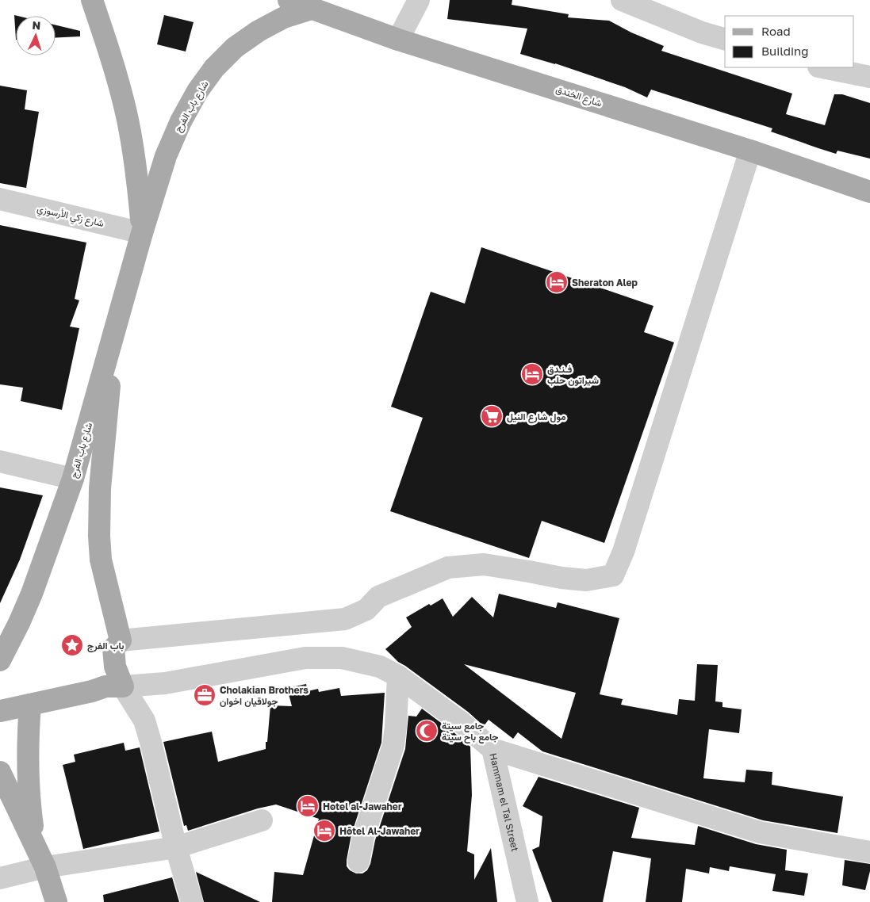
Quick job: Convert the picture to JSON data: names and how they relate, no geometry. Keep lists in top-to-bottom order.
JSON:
{
  "streets": {
    "main road": ["شارع الخندق", "شارع باب الفرج"],
    "street": ["شارع زكي الأرسوزي", "Hammam el Tal Street"]
  },
  "crossings": [
    ["شارع الخندق", "شارع باب الفرج"],
    ["شارع باب الفرج", "شارع زكي الأرسوزي"]
  ],
  "places": {
    "hotel": [
      "Sheraton Alep",
      "فـنـدق شيراتون حلب",
      "Hotel al-Jawaher",
      "Hôtel Al-Jawaher"
    ],
    "supermarket": ["مول شارع النيل"],
    "place": ["باب الفرج"],
    "office": ["Cholakian Brothers جولاقيان اخوان"],
    "mosque": ["جامع سيتة جامع باح سيتة"]
  },
  "legend": ["Road", "Building"],
  "north": "top"
}
